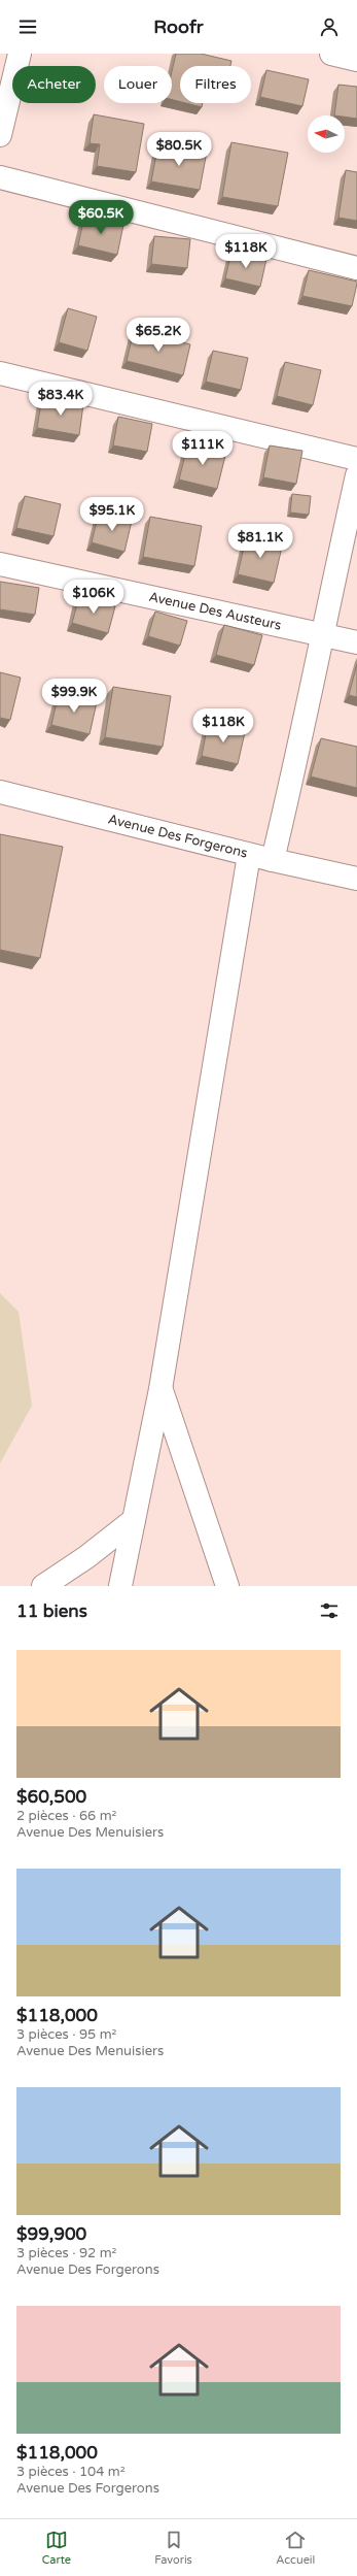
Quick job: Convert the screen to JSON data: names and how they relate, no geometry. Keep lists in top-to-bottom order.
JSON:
{
  "streets": {
    "street": ["Avenue Des Austeurs", "Avenue Des Forgerons"]
  },
  "north": "left",
  "page": {
    "header": "Roofr",
    "chip": ["Acheter", "Louer", "Filtres"],
    "price": [
      "$80.5K",
      "$60.5K",
      "$118K",
      "$65.2K",
      "$83.4K",
      "$111K",
      "$95.1K",
      "$81.1K",
      "$106K",
      "$99.9K",
      "$118K"
    ],
    "heading": "11 biens",
    "list": [
      {
        "name": "$60,500",
        "note": "2 pièces · 66 m² · Avenue Des Menuisiers"
      },
      {
        "name": "$118,000",
        "note": "3 pièces · 95 m² · Avenue Des Menuisiers"
      },
      {
        "name": "$99,900",
        "note": "3 pièces · 92 m² · Avenue Des Forgerons"
      },
      {
        "name": "$118,000",
        "note": "3 pièces · 104 m² · Avenue Des Forgerons"
      }
    ],
    "tabs": ["Carte", "Favoris", "Accueil"]
  }
}
